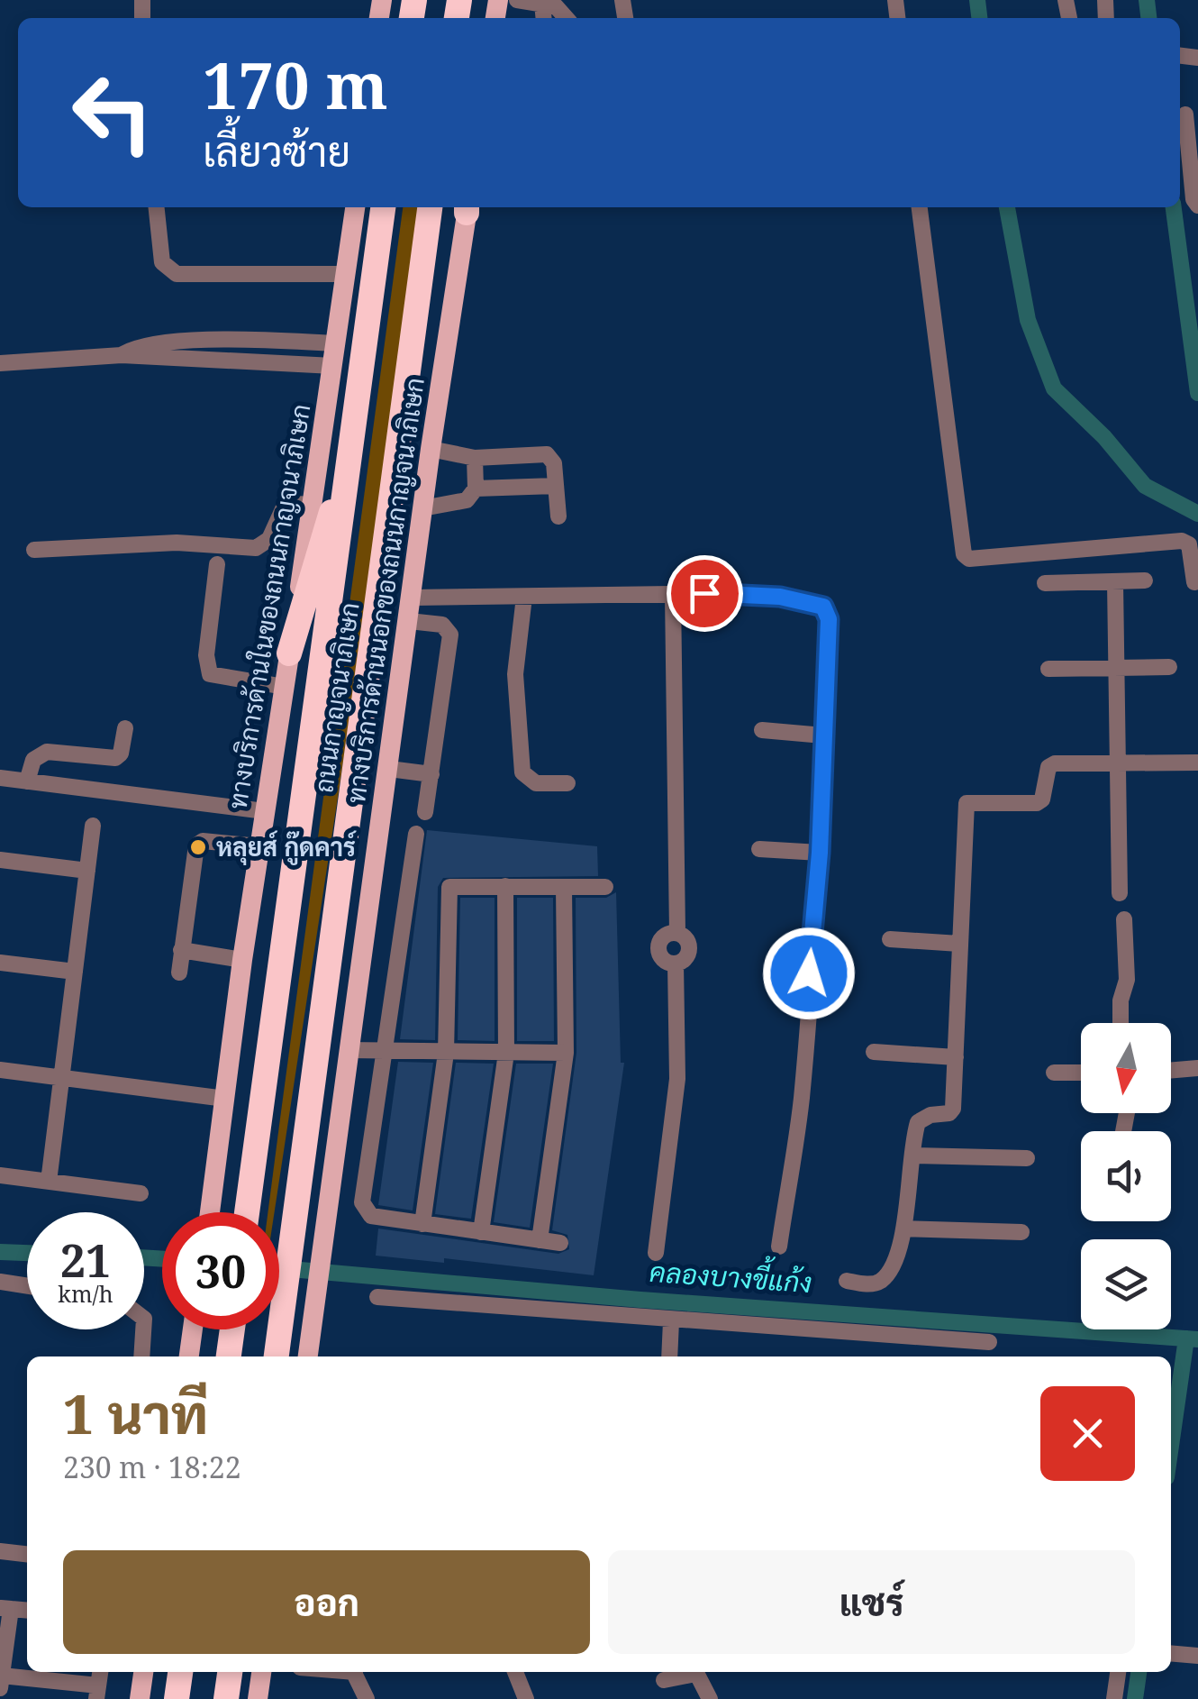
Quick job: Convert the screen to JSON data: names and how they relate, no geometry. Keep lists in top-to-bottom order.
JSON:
{
  "streets": {
    "highway": ["ถนนกาญจนาภิเษก"],
    "main road": ["ทางบริการด้านนอกของถนนกาญจนาภิเษก", "ทางบริการด้านในของถนนกาญจนาภิเษก"]
  },
  "water": ["คลองบางขี้แก้ง"],
  "places": ["หลุยส์ กู๊ดคาร์"],
  "north": "bottom",
  "page": {
    "turn": ["170 m", "เลี้ยวซ้าย"],
    "speed": "21 km/h",
    "limit": "30",
    "heading": ["1 นาที", "230 m · 18:22"],
    "buttons": ["ออก", "แชร์"]
  }
}
